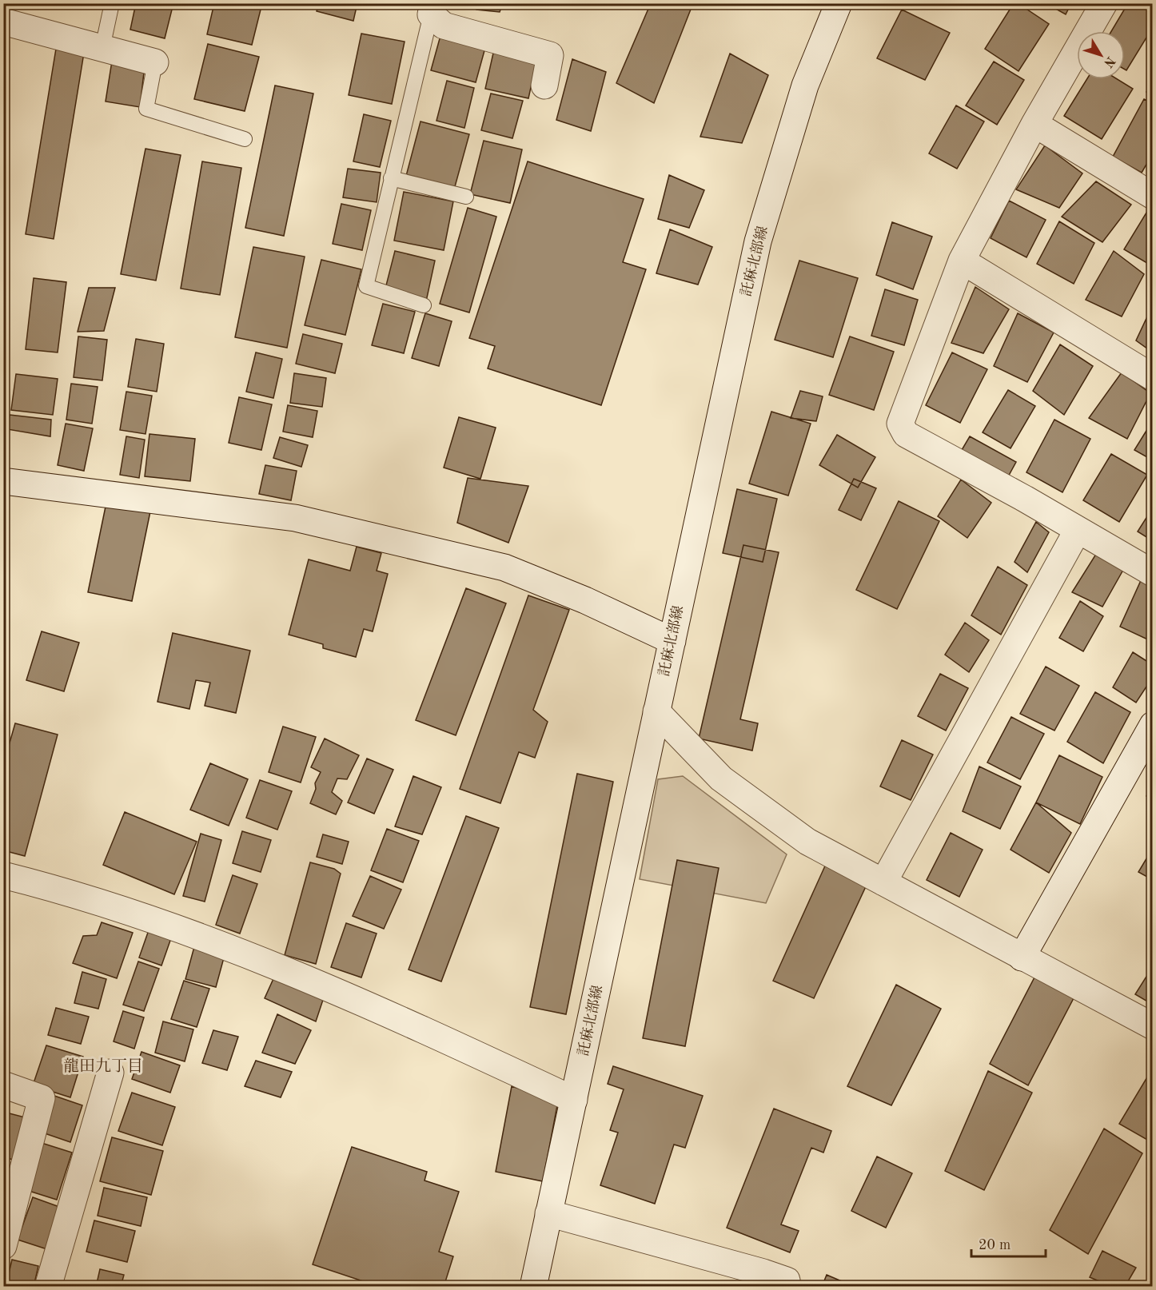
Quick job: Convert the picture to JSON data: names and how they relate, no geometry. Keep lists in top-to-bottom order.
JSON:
{
  "streets": {
    "street": ["託麻北部線"]
  },
  "districts": ["龍田九丁目"],
  "scale_bar": "20 m",
  "north": "bottom right"
}
